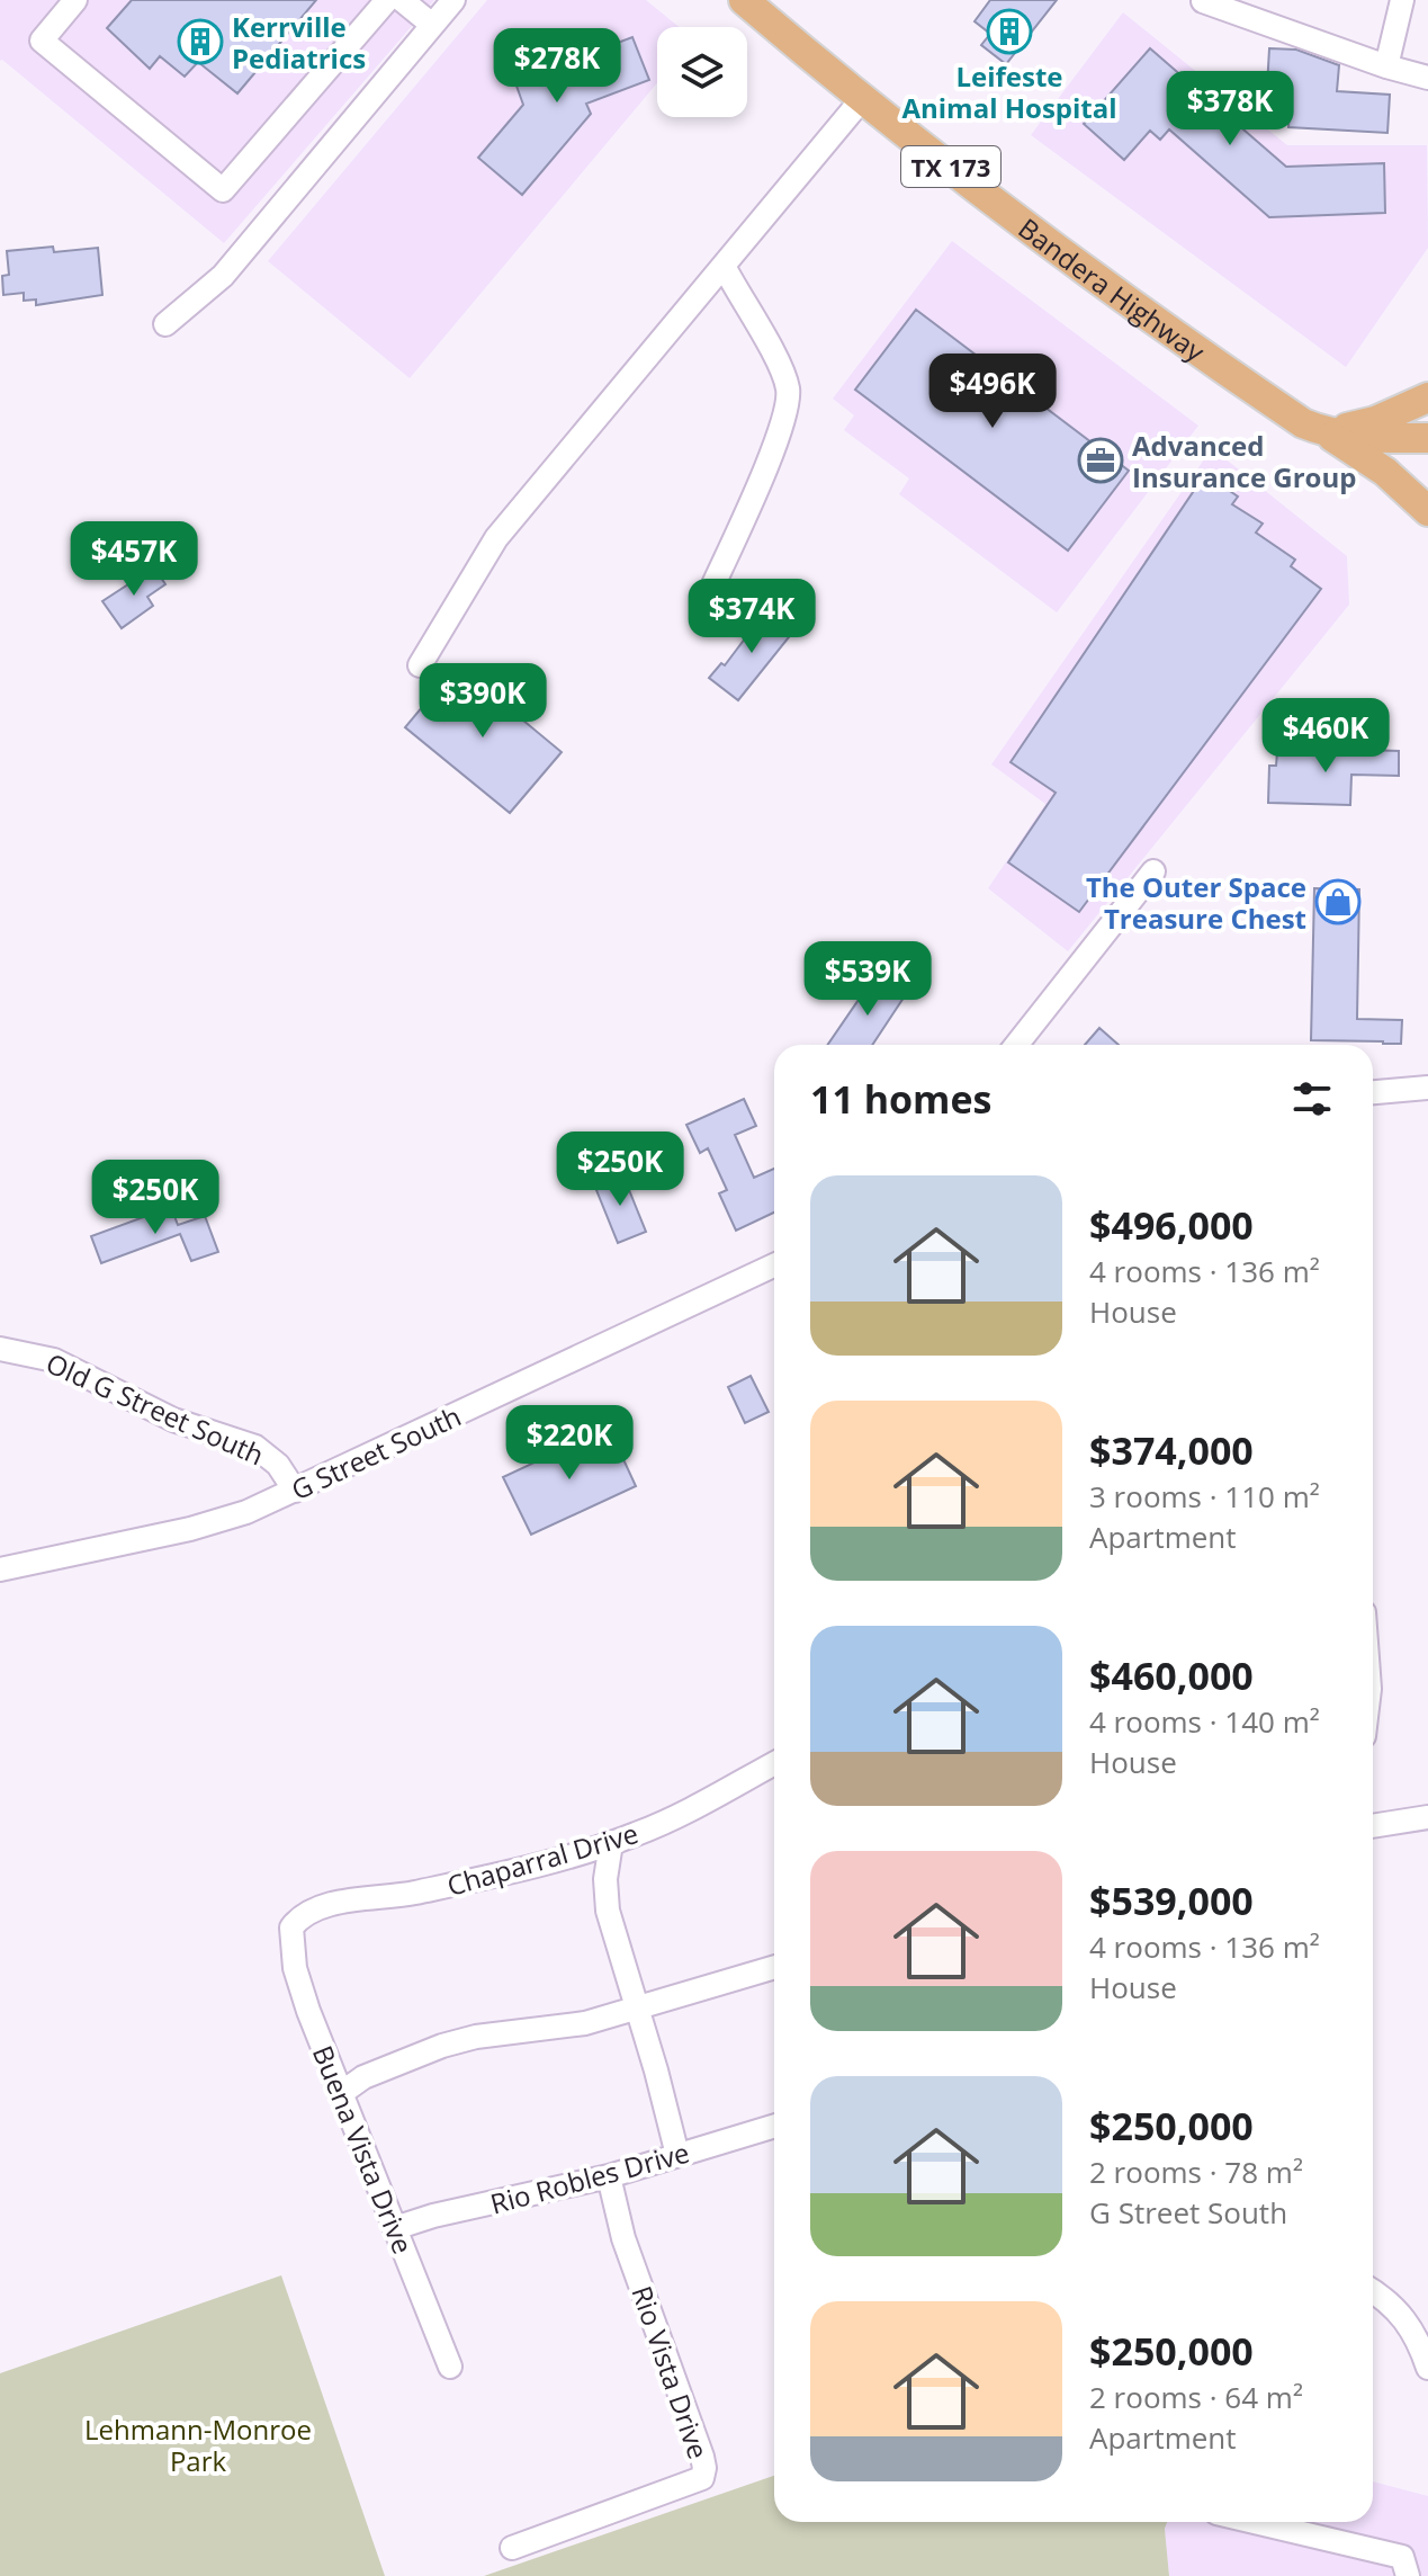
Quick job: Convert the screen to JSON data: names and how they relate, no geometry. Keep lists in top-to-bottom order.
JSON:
{
  "streets": {
    "main road": ["TX 173", "Bandera Highway"],
    "street": [
      "Old G Street South",
      "G Street South",
      "Chaparral Drive",
      "Buena Vista Drive",
      "Rio Robles Drive",
      "Rio Vista Drive"
    ]
  },
  "crossings": [
    ["Old G Street South", "G Street South"],
    ["Chaparral Drive", "Buena Vista Drive"],
    ["Buena Vista Drive", "Rio Robles Drive"],
    ["Rio Robles Drive", "Rio Vista Drive"]
  ],
  "parks": ["Lehmann-Monroe Park"],
  "places": {
    "building": ["Leifeste Animal Hospital", "Kerrville Pediatrics"],
    "office": ["Advanced Insurance Group"],
    "shop": ["The Outer Space Treasure Chest"]
  },
  "page": {
    "price": [
      "$278K",
      "$378K",
      "$496K",
      "$457K",
      "$374K",
      "$390K",
      "$460K",
      "$539K",
      "$250K",
      "$250K",
      "$220K"
    ],
    "heading": "11 homes",
    "list": [
      {
        "name": "$496,000",
        "note": "4 rooms · 136 m² · House"
      },
      {
        "name": "$374,000",
        "note": "3 rooms · 110 m² · Apartment"
      },
      {
        "name": "$460,000",
        "note": "4 rooms · 140 m² · House"
      },
      {
        "name": "$539,000",
        "note": "4 rooms · 136 m² · House"
      },
      {
        "name": "$250,000",
        "note": "2 rooms · 78 m² · G Street South"
      },
      {
        "name": "$250,000",
        "note": "2 rooms · 64 m² · Apartment"
      }
    ]
  }
}
